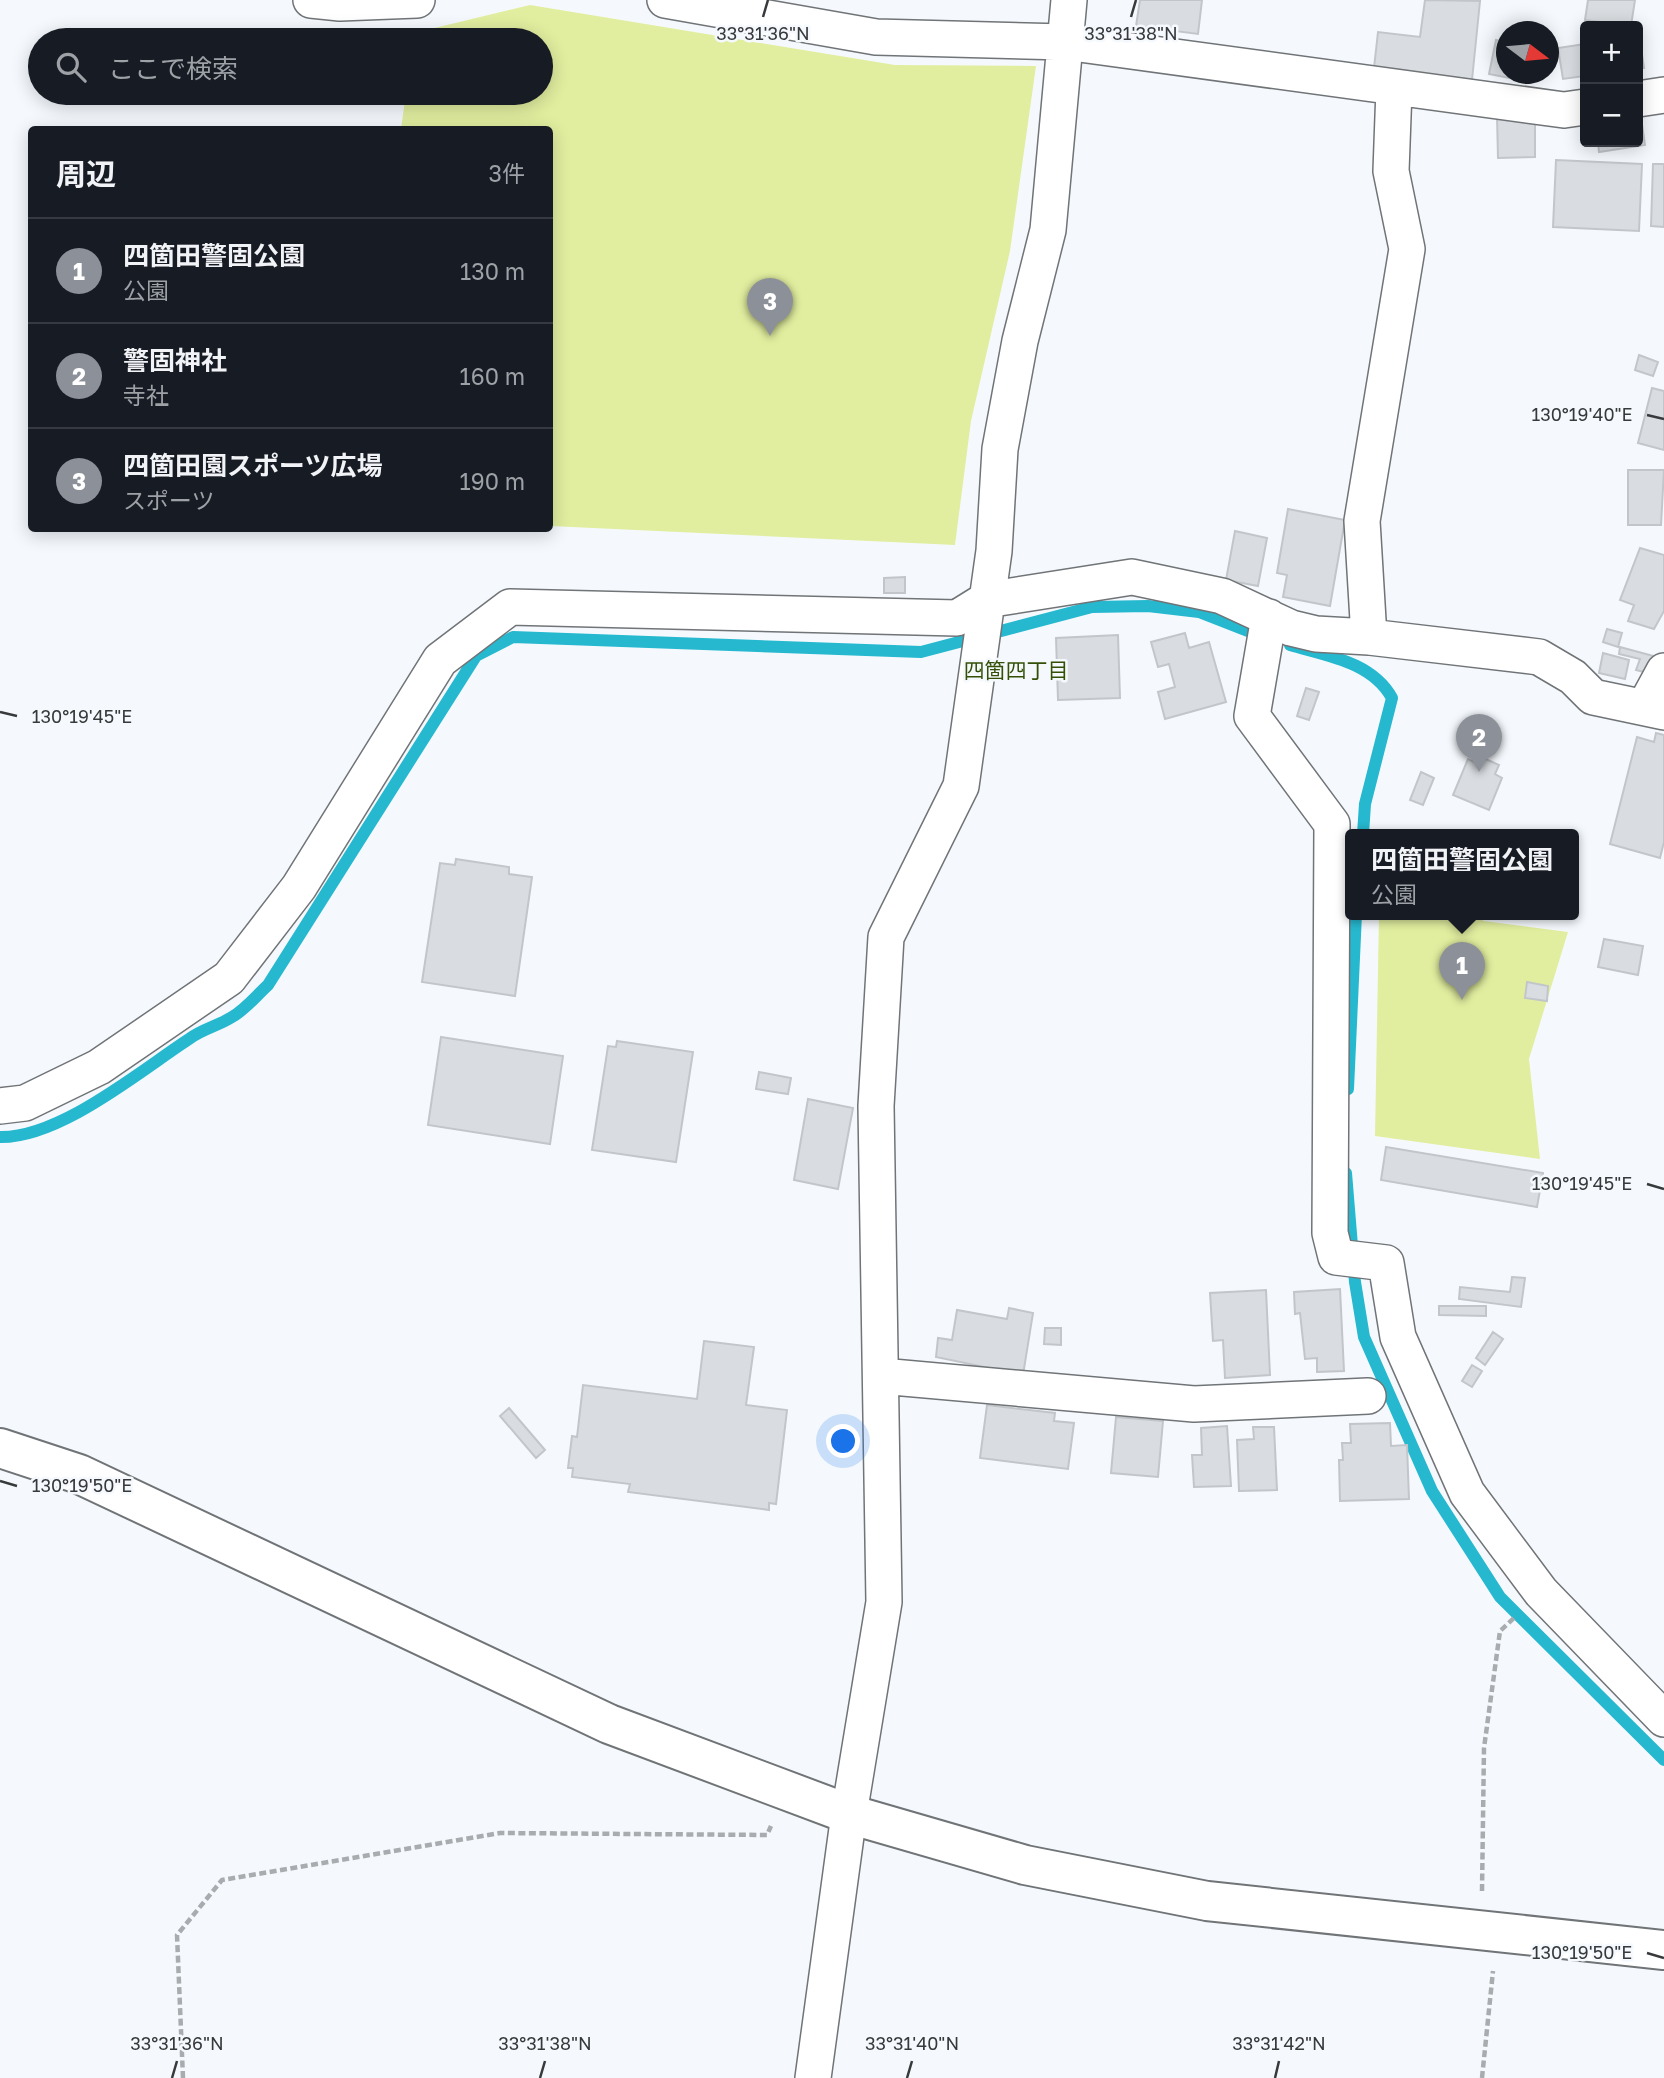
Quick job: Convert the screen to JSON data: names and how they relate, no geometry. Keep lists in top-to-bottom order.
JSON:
{
  "districts": ["四箇四丁目"],
  "north": "right",
  "page": {
    "map_buttons": ["+", "−"],
    "search": "ここで検索",
    "heading": ["周辺", "3件"],
    "list": [
      {
        "mark": "1",
        "name": "四箇田警固公園",
        "note": "公園",
        "value": "130 m"
      },
      {
        "mark": "2",
        "name": "警固神社",
        "note": "寺社",
        "value": "160 m"
      },
      {
        "mark": "3",
        "name": "四箇田園スポーツ広場",
        "note": "スポーツ",
        "value": "190 m"
      }
    ],
    "pins": ["3", "2", "1"],
    "popup": ["四箇田警固公園", "公園"]
  },
  "coordinates": [
    "33°31'36\"N",
    "33°31'38\"N",
    "130°19'40\"E",
    "130°19'45\"E",
    "130°19'50\"E",
    "33°31'40\"N",
    "33°31'42\"N"
  ]
}
